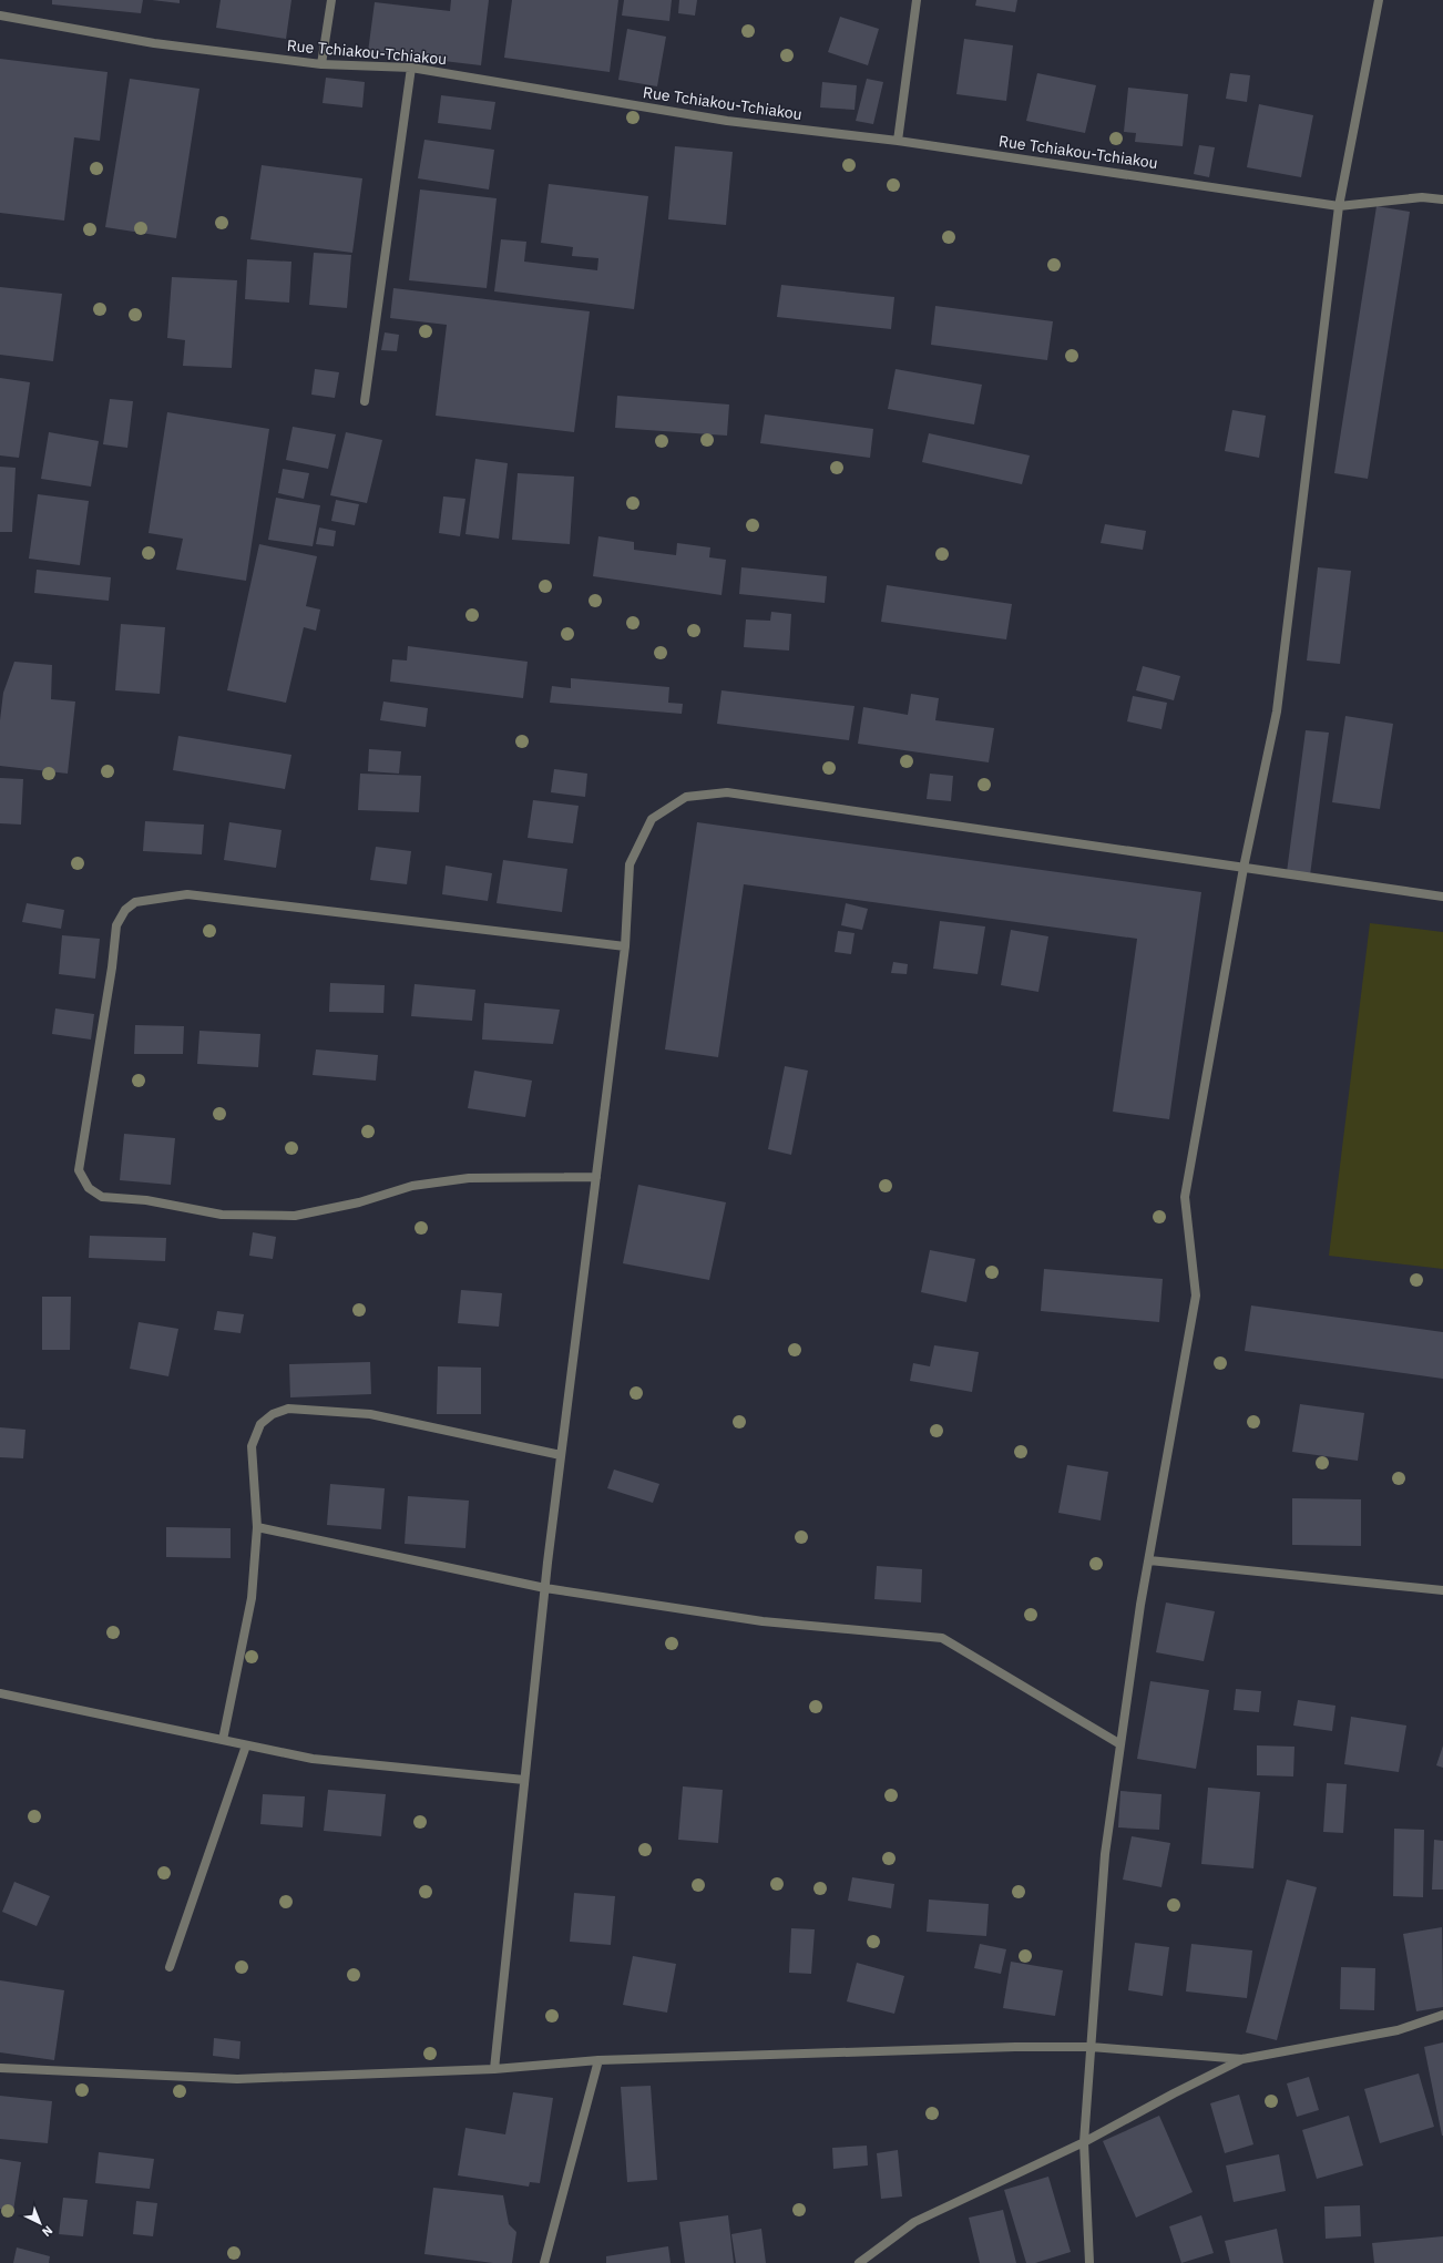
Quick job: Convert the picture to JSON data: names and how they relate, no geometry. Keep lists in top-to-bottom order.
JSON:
{
  "streets": {
    "street": ["Rue Tchiakou-Tchiakou"]
  },
  "north": "bottom right"
}
